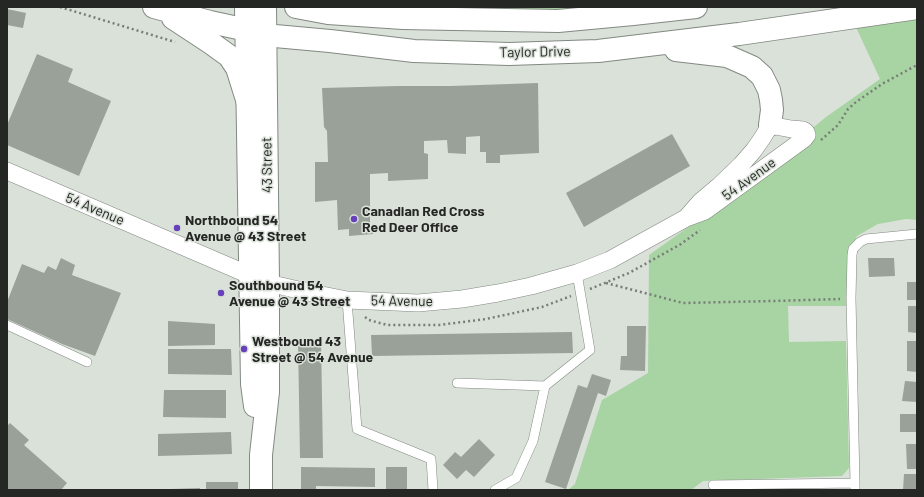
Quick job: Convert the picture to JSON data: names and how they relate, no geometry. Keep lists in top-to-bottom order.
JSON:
{
  "streets": {
    "main road": ["Taylor Drive", "43 Street"],
    "street": ["54 Avenue"]
  },
  "crossings": [
    ["Taylor Drive", "43 Street"],
    ["43 Street", "54 Avenue"]
  ],
  "places": [
    "Canadian Red Cross Red Deer Office",
    "Northbound 54 Avenue @ 43 Street",
    "Southbound 54 Avenue @ 43 Street",
    "Westbound 43 Street @ 54 Avenue"
  ]
}
